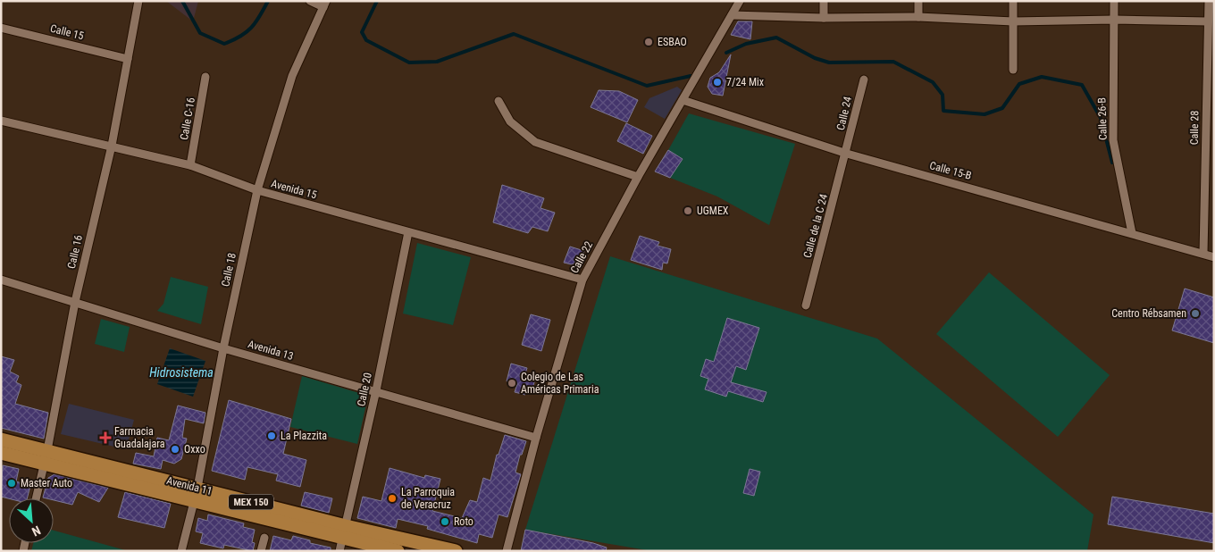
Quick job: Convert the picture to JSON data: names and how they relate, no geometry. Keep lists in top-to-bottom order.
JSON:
{
  "streets": {
    "main road": ["Avenida 11", "MEX 150"],
    "street": [
      "Calle 15",
      "Calle 24",
      "Calle C-16",
      "Calle 26-B",
      "Calle 28",
      "Calle 15-B",
      "Avenida 15",
      "Calle de la C 24",
      "Calle 16",
      "Calle 22",
      "Calle 18",
      "Avenida 13",
      "Calle 20"
    ]
  },
  "crossings": [
    ["Calle 15", "Calle 16"],
    ["Calle 24", "Calle 15-B"],
    ["Calle 24", "Calle de la C 24"],
    ["Calle C-16", "Avenida 15"],
    ["Calle 26-B", "Calle 15-B"],
    ["Calle 28", "Calle 15-B"],
    ["Calle 15-B", "Calle de la C 24"],
    ["Calle 15-B", "Calle 22"],
    ["Avenida 15", "Calle 16"],
    ["Avenida 15", "Calle 22"],
    ["Avenida 15", "Calle 18"],
    ["Avenida 15", "Calle 20"],
    ["Calle 16", "Avenida 13"],
    ["Calle 16", "Avenida 11"],
    ["Calle 22", "Avenida 13"],
    ["Calle 18", "Avenida 13"],
    ["Calle 18", "Avenida 11"],
    ["Avenida 13", "Calle 20"],
    ["Calle 20", "Avenida 11"]
  ],
  "water": ["Hidrosistema"],
  "places": {
    "other": [
      "ESBAO",
      "7/24 Mix",
      "UGMEX",
      "Centro Rébsamen",
      "Colegio de Las Américas Primaria",
      "La Plazzita",
      "Oxxo",
      "Master Auto",
      "La Parroquia de Veracruz",
      "Roto"
    ],
    "health": ["Farmacia Guadalajara"]
  },
  "north": "bottom right"
}
